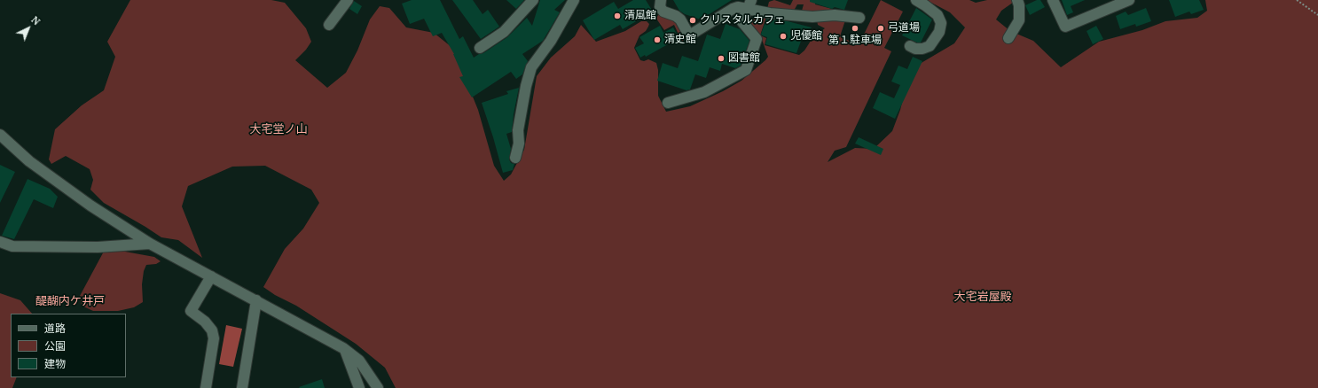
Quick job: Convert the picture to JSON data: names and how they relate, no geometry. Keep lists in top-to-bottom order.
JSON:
{
  "districts": ["大宅堂ノ山", "大宅岩屋殿", "醍醐内ケ井戸"],
  "places": [
    "清風館",
    "クリスタルカフェ",
    "第１駐車場",
    "弓道場",
    "児優館",
    "清史館",
    "図書館"
  ],
  "legend": ["道路", "公園", "建物"],
  "north": "top right"
}
